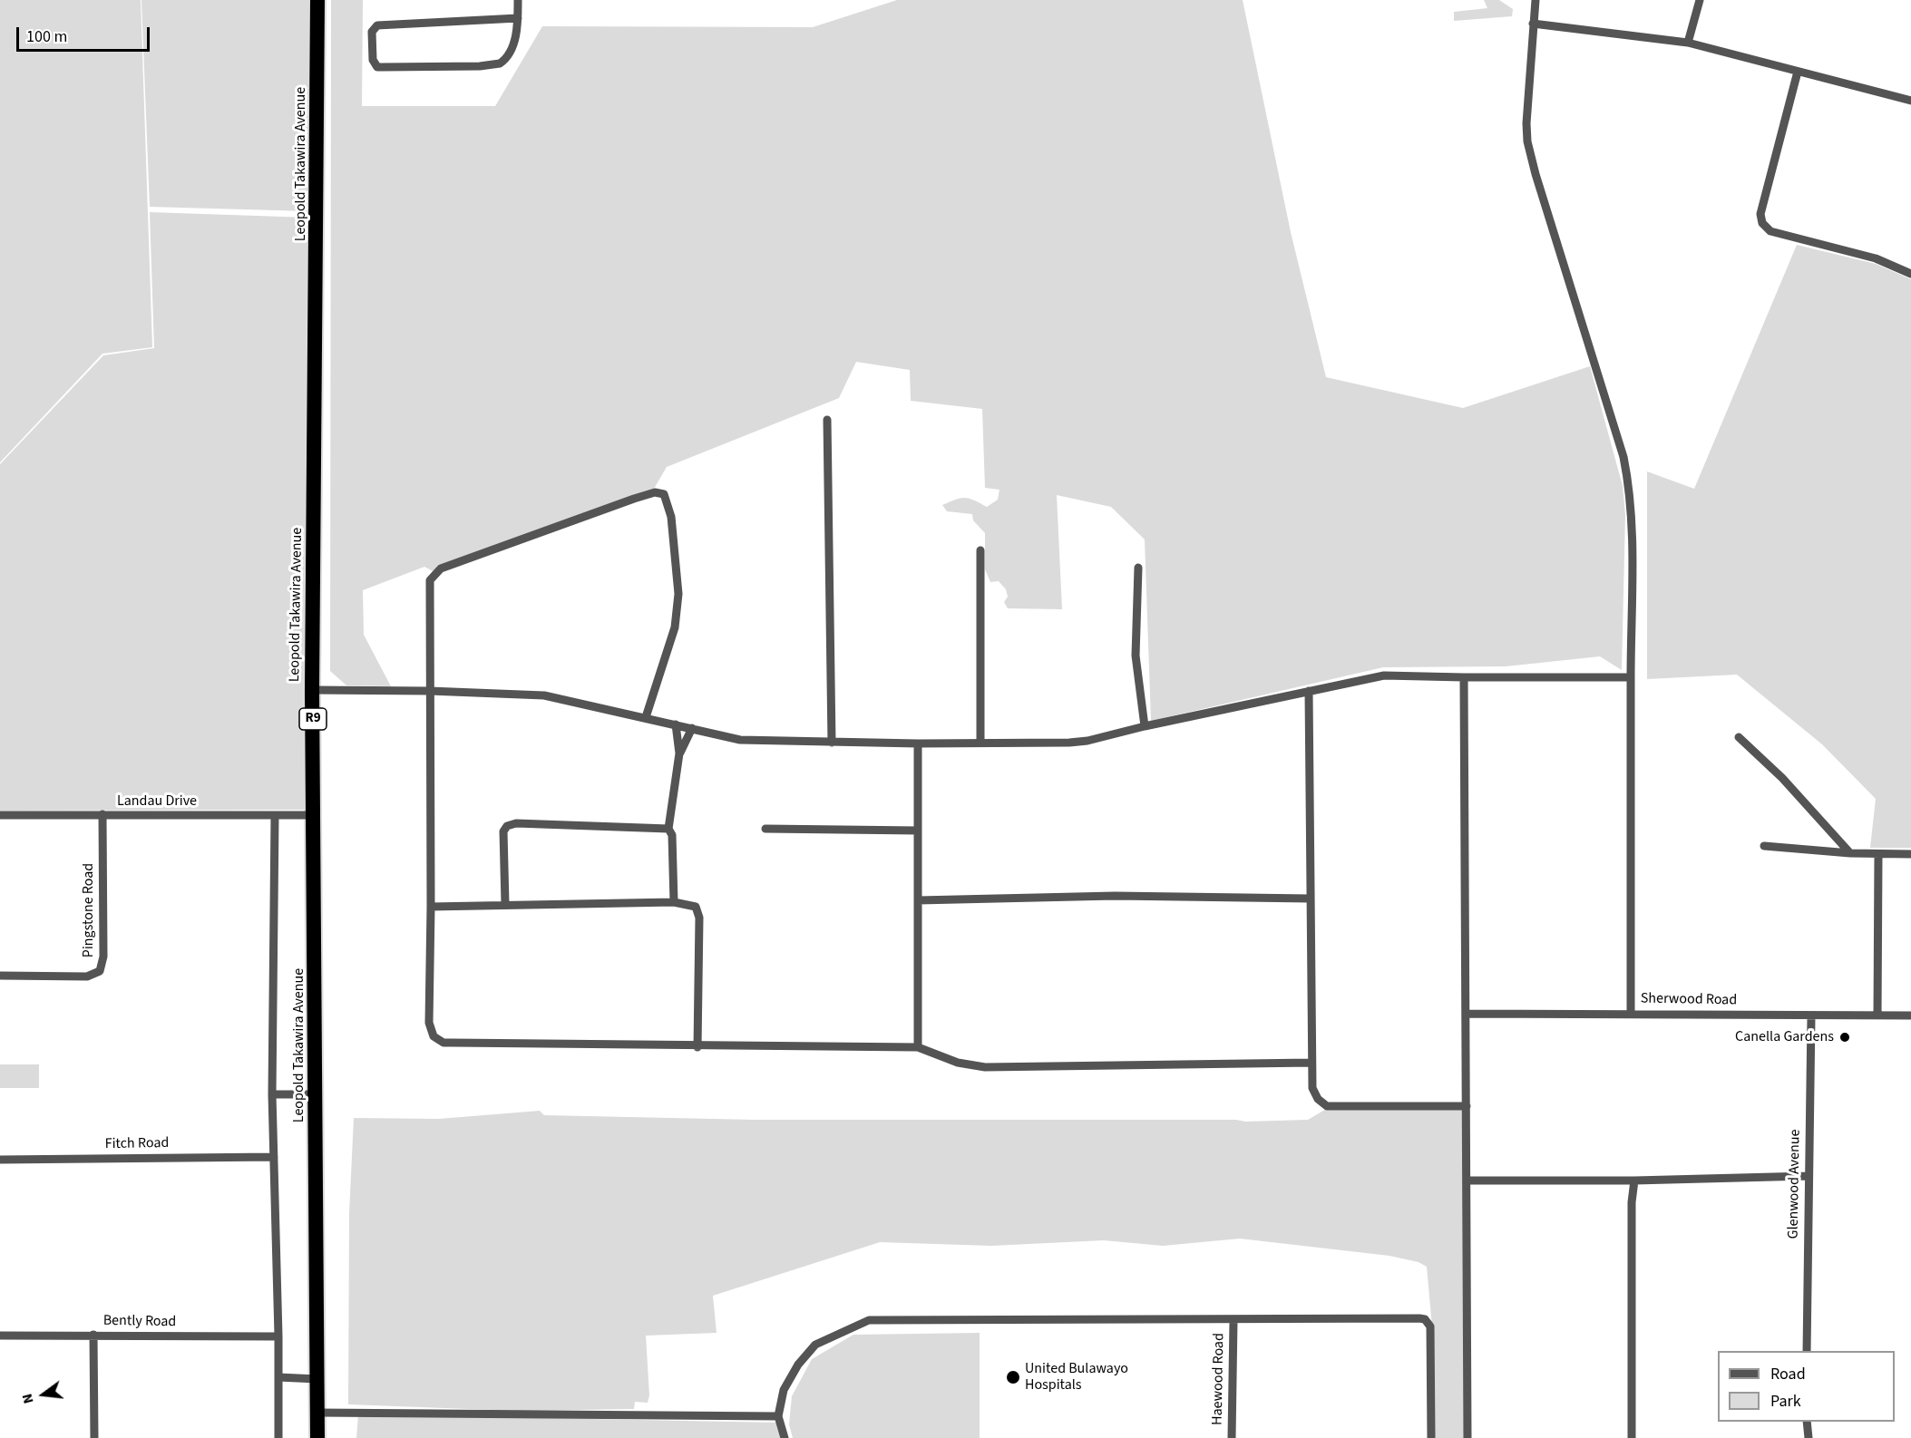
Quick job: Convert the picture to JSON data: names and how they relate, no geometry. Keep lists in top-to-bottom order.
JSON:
{
  "streets": {
    "highway": ["Leopold Takawira Avenue", "R9"],
    "street": [
      "Landau Drive",
      "Pingstone Road",
      "Sherwood Road",
      "Fitch Road",
      "Glenwood Avenue",
      "Bently Road",
      "Haewood Road"
    ]
  },
  "crossings": [
    ["Leopold Takawira Avenue", "Landau Drive"],
    ["Landau Drive", "Pingstone Road"],
    ["Sherwood Road", "Glenwood Avenue"]
  ],
  "places": ["Canella Gardens", "United Bulawayo Hospitals"],
  "legend": ["Road", "Park"],
  "scale_bar": "100 m",
  "north": "left"
}
